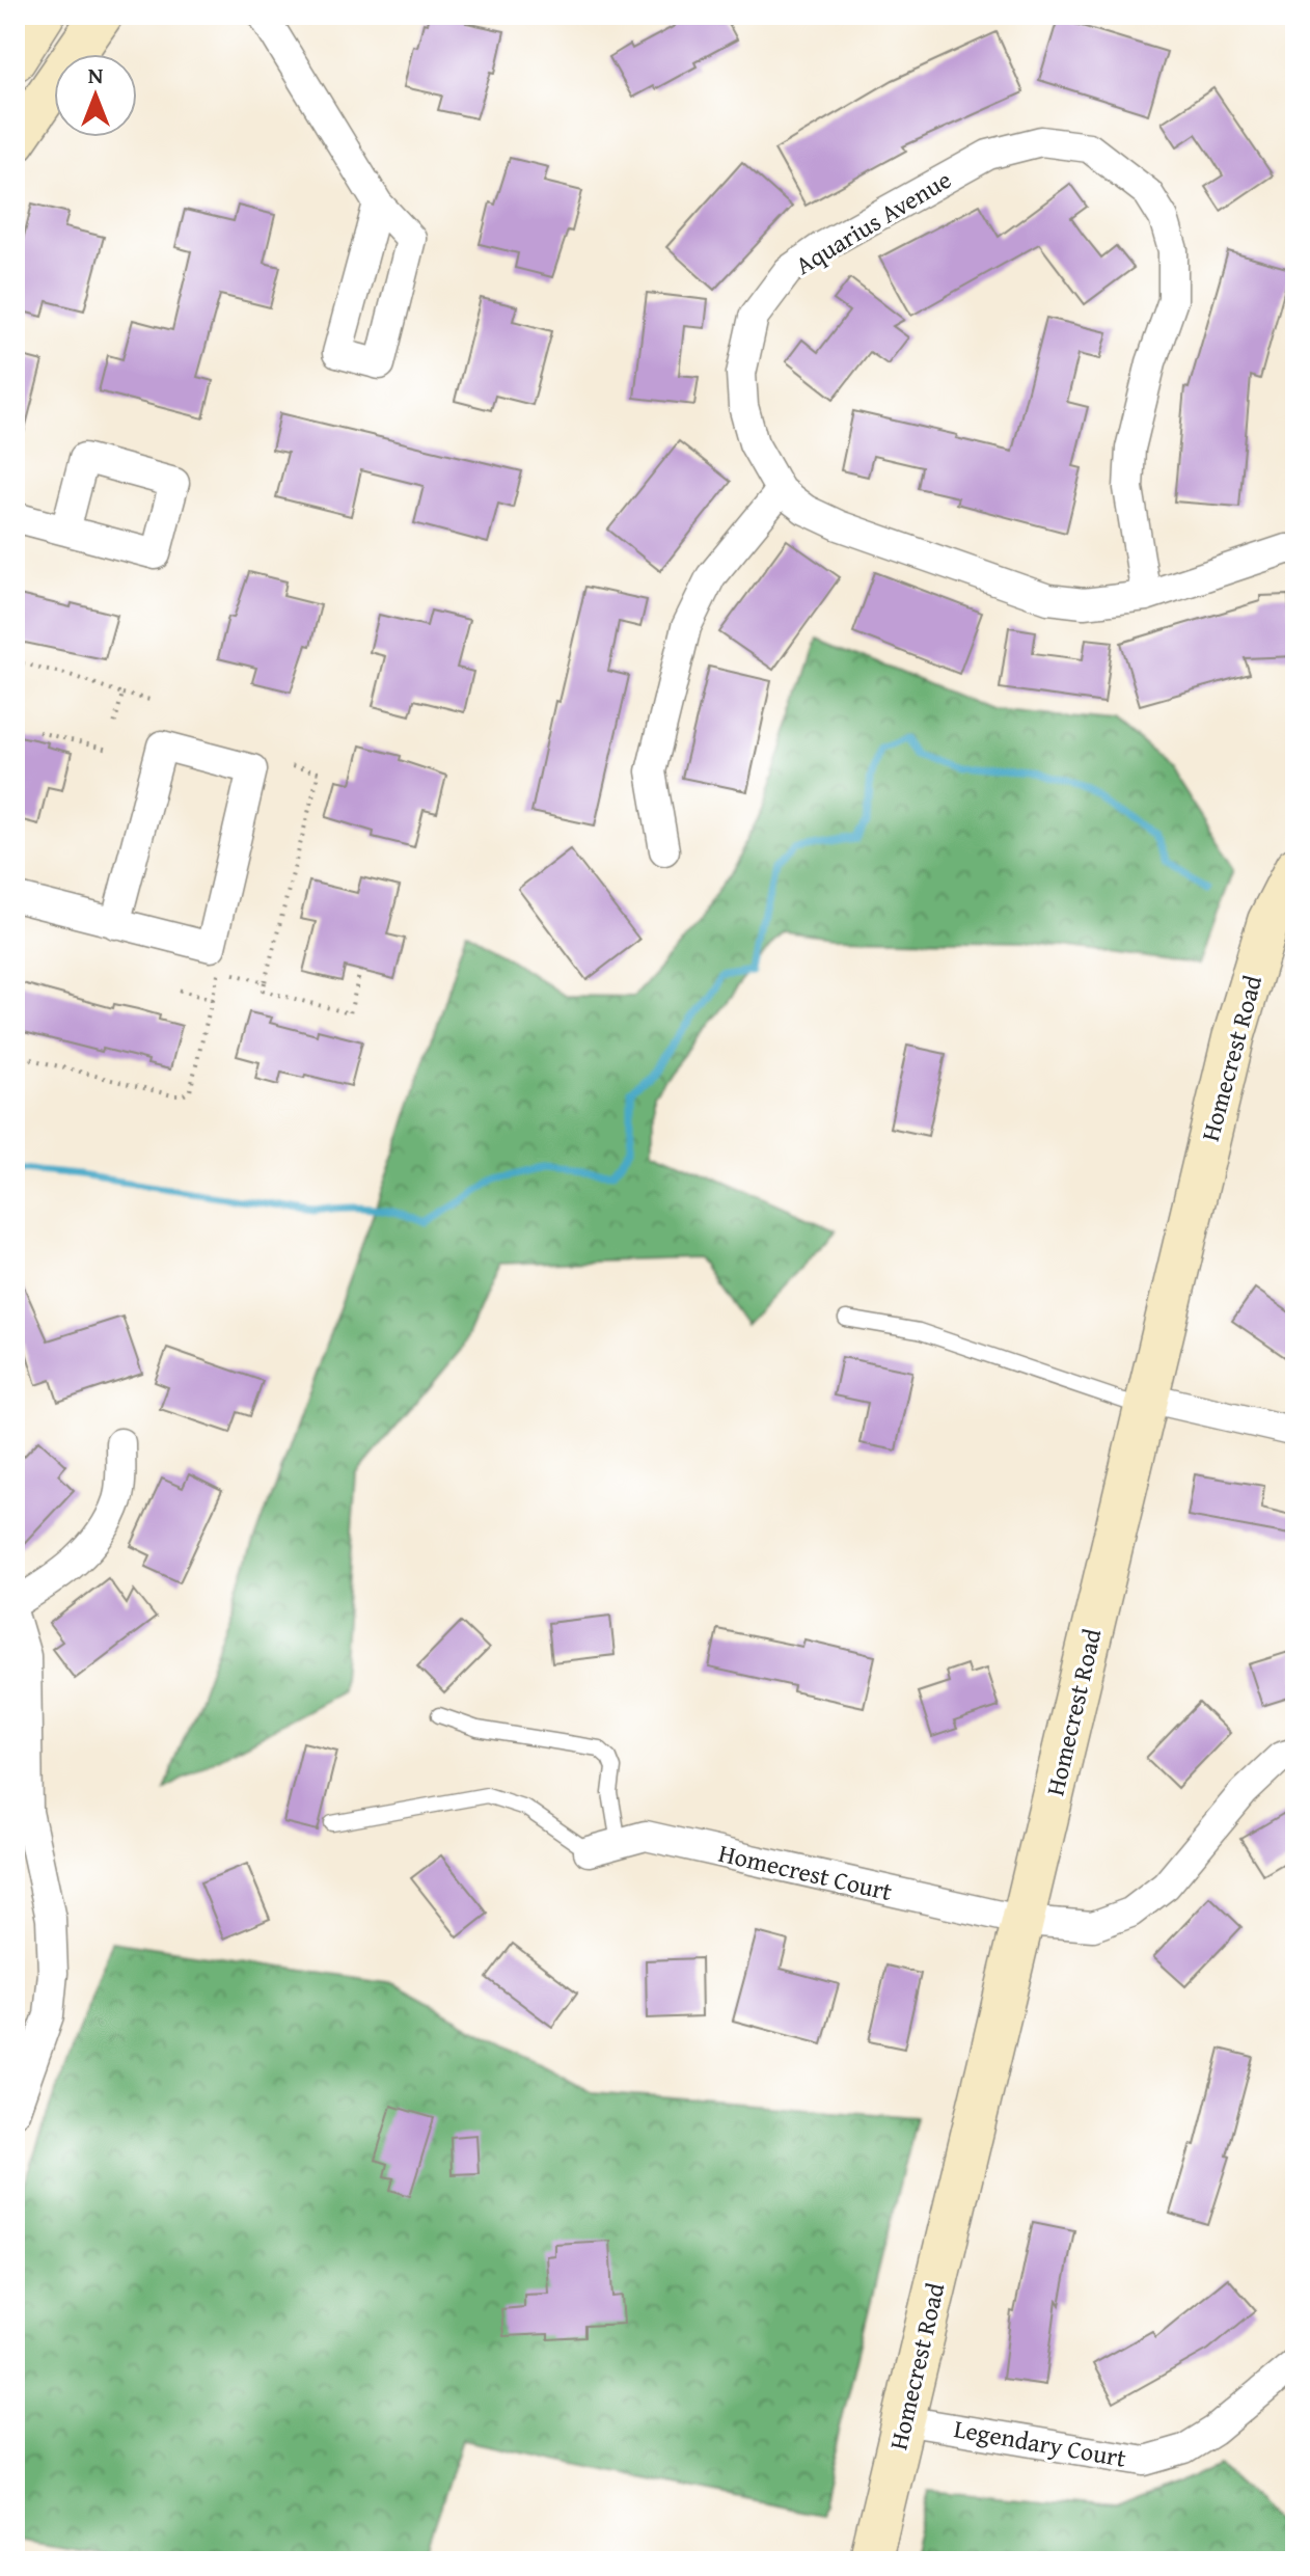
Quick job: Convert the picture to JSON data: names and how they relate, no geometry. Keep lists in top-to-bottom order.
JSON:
{
  "streets": {
    "street": [
      "Aquarius Avenue",
      "Homecrest Road",
      "Homecrest Court",
      "Legendary Court"
    ]
  },
  "crossings": [
    ["Homecrest Road", "Homecrest Court"],
    ["Homecrest Road", "Legendary Court"]
  ],
  "north": "top"
}
